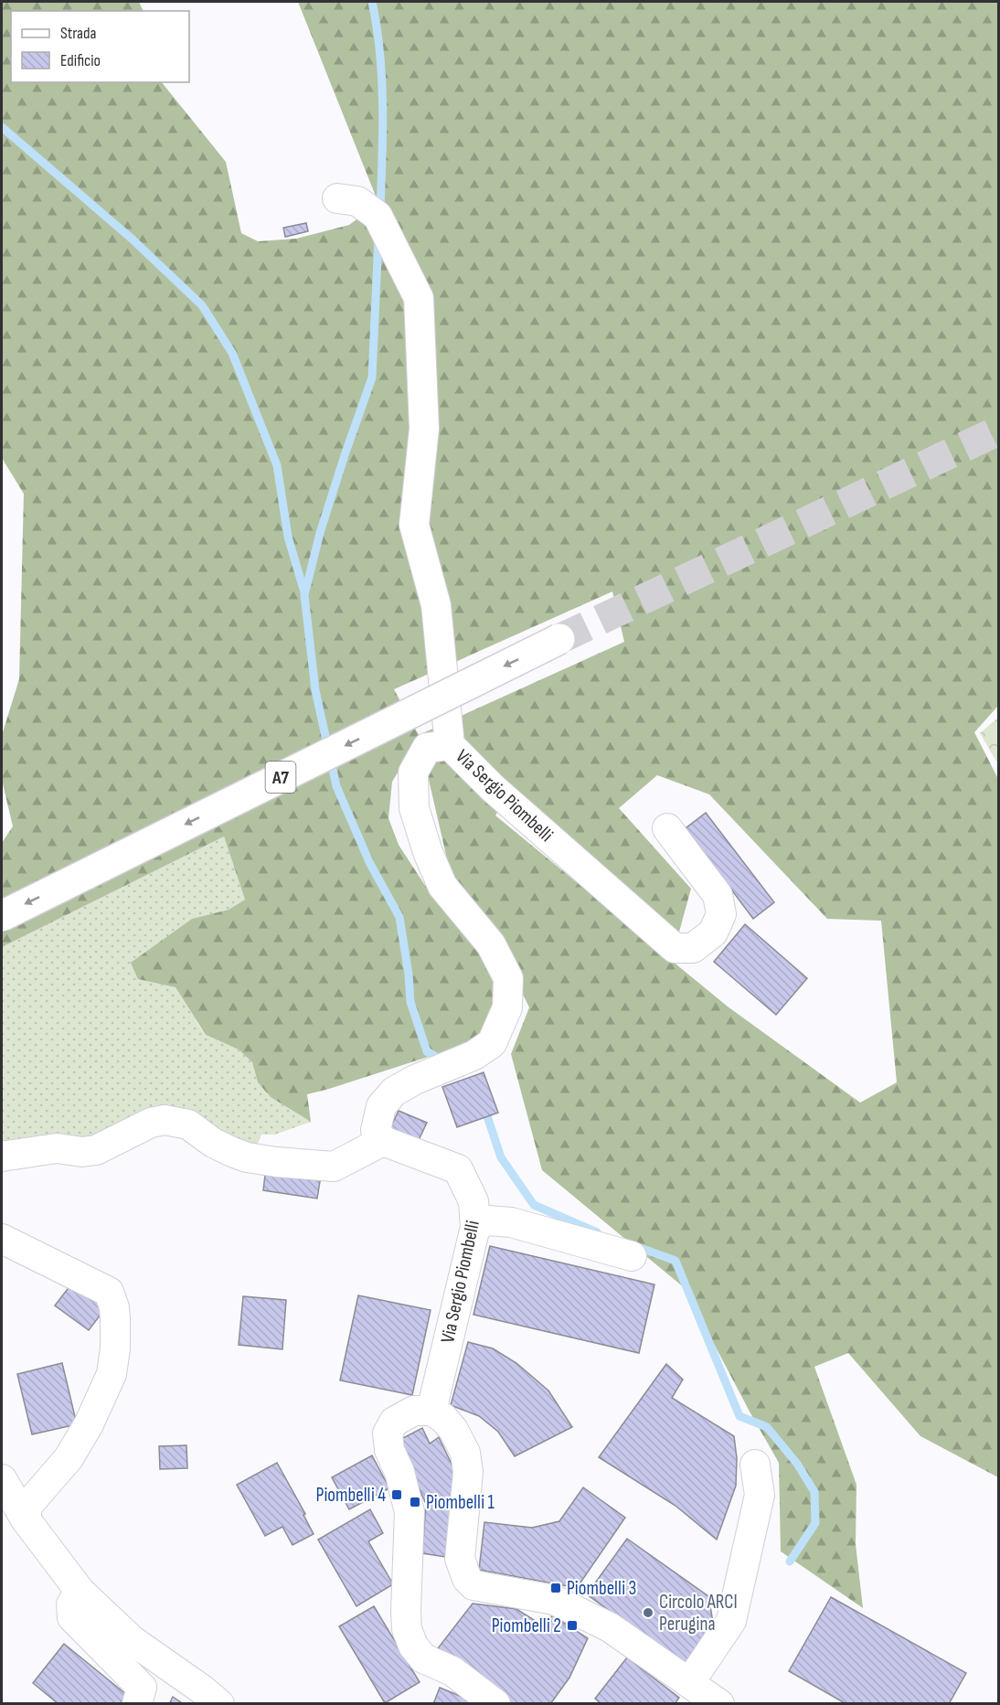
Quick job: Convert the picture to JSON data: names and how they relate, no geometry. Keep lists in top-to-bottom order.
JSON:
{
  "streets": {
    "highway": ["A7"],
    "street": ["Via Sergio Piombelli"]
  },
  "places": {
    "transit": [
      "Piombelli 4",
      "Piombelli 1",
      "Piombelli 3",
      "Piombelli 2"
    ],
    "other": ["Circolo ARCI Perugina"]
  },
  "legend": ["Strada", "Edificio"]
}
